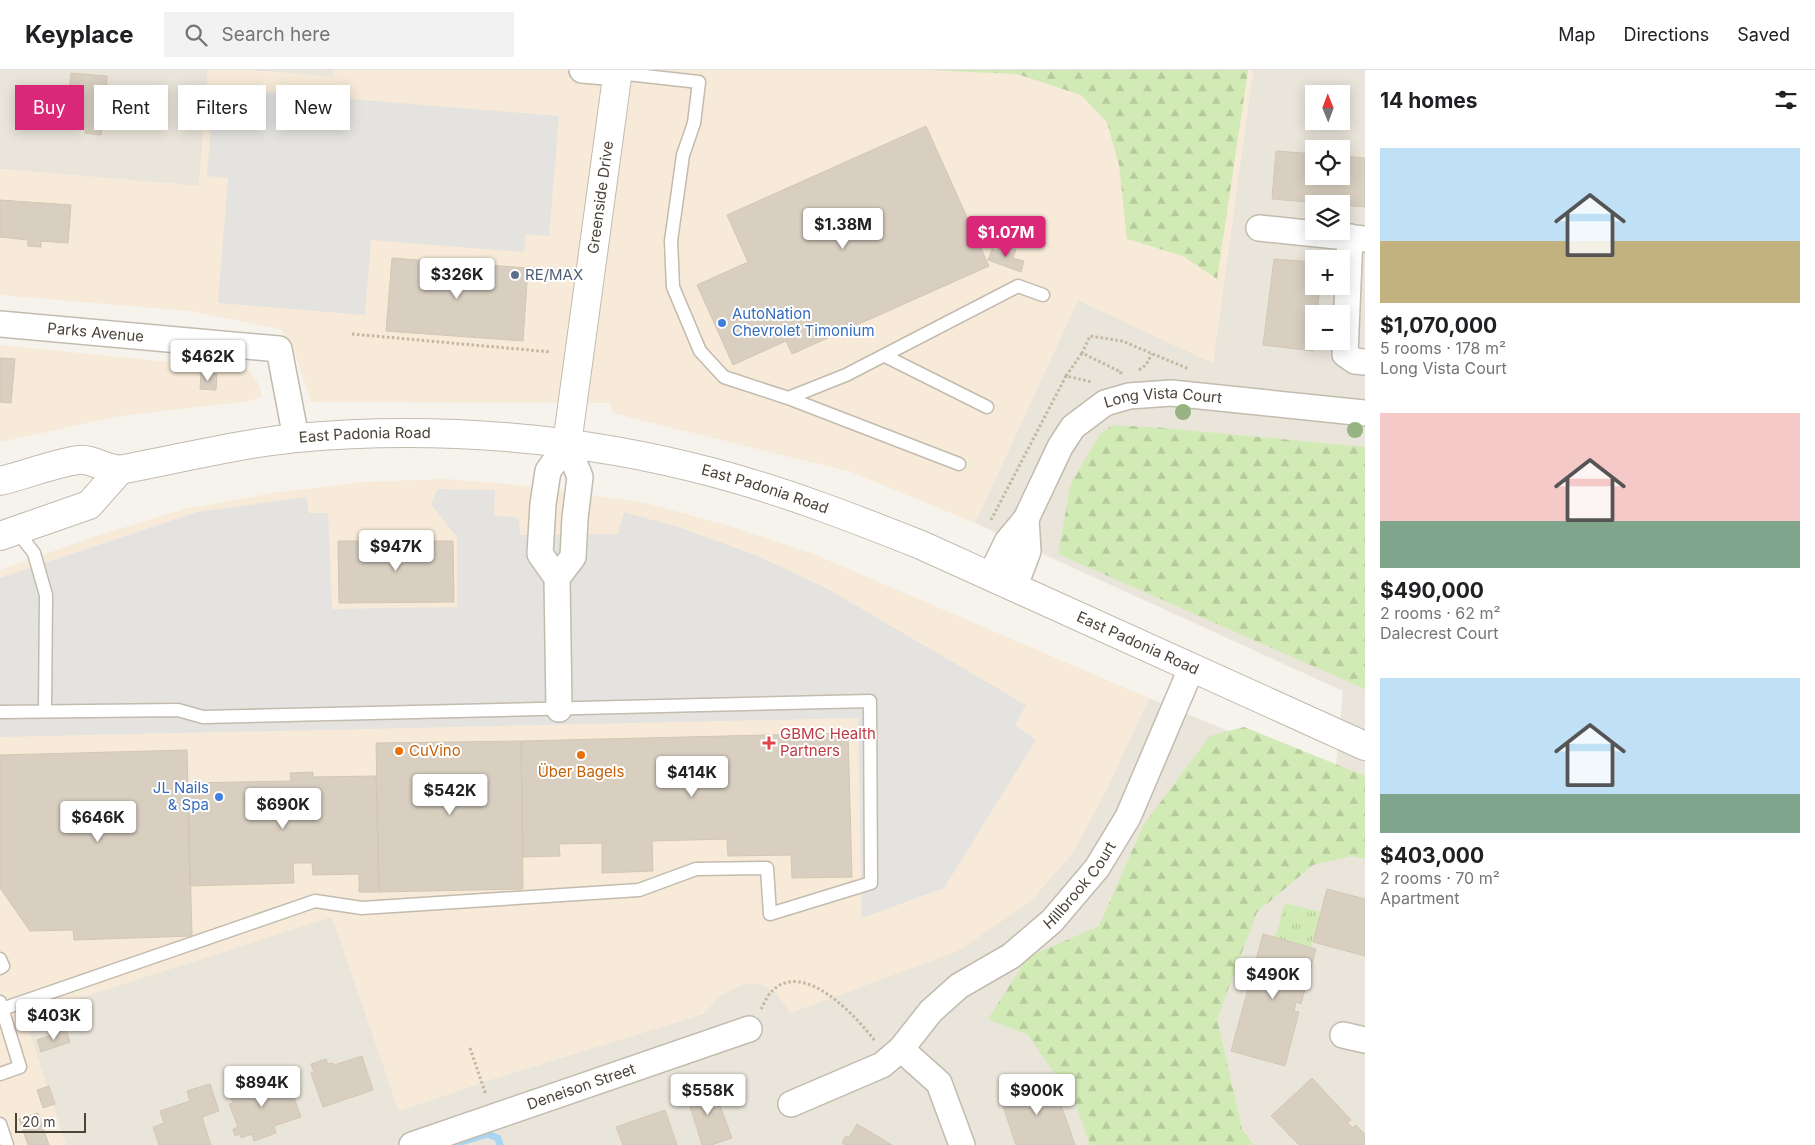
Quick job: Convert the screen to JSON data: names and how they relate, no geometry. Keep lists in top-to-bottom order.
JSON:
{
  "streets": {
    "street": [
      "Greenside Drive",
      "Parks Avenue",
      "Long Vista Court",
      "East Padonia Road",
      "Hillbrook Court",
      "Deneison Street"
    ]
  },
  "crossings": [
    ["Greenside Drive", "East Padonia Road"],
    ["Parks Avenue", "East Padonia Road"],
    ["Long Vista Court", "East Padonia Road"],
    ["East Padonia Road", "Hillbrook Court"]
  ],
  "places": {
    "other": [
      "RE/MAX",
      "AutoNation Chevrolet Timonium",
      "CuVino",
      "Über Bagels",
      "JL Nails & Spa"
    ],
    "health": ["GBMC Health Partners"]
  },
  "scale_bar": "20 m",
  "north": "top",
  "page": {
    "header": "Keyplace",
    "search": "Search here",
    "nav": ["Map", "Directions", "Saved"],
    "heading": "14 homes",
    "map_buttons": ["+", "−"],
    "chip": [
      "Buy",
      "Rent",
      "Filters",
      "New"
    ],
    "list": [
      {
        "name": "$1,070,000",
        "note": "5 rooms · 178 m² · Long Vista Court"
      },
      {
        "name": "$490,000",
        "note": "2 rooms · 62 m² · Dalecrest Court"
      },
      {
        "name": "$403,000",
        "note": "2 rooms · 70 m² · Apartment"
      }
    ],
    "price": [
      "$1.38M",
      "$1.07M",
      "$326K",
      "$462K",
      "$947K",
      "$414K",
      "$542K",
      "$690K",
      "$646K",
      "$490K",
      "$403K",
      "$894K",
      "$558K",
      "$900K"
    ],
    "scale": "20 m"
  }
}
